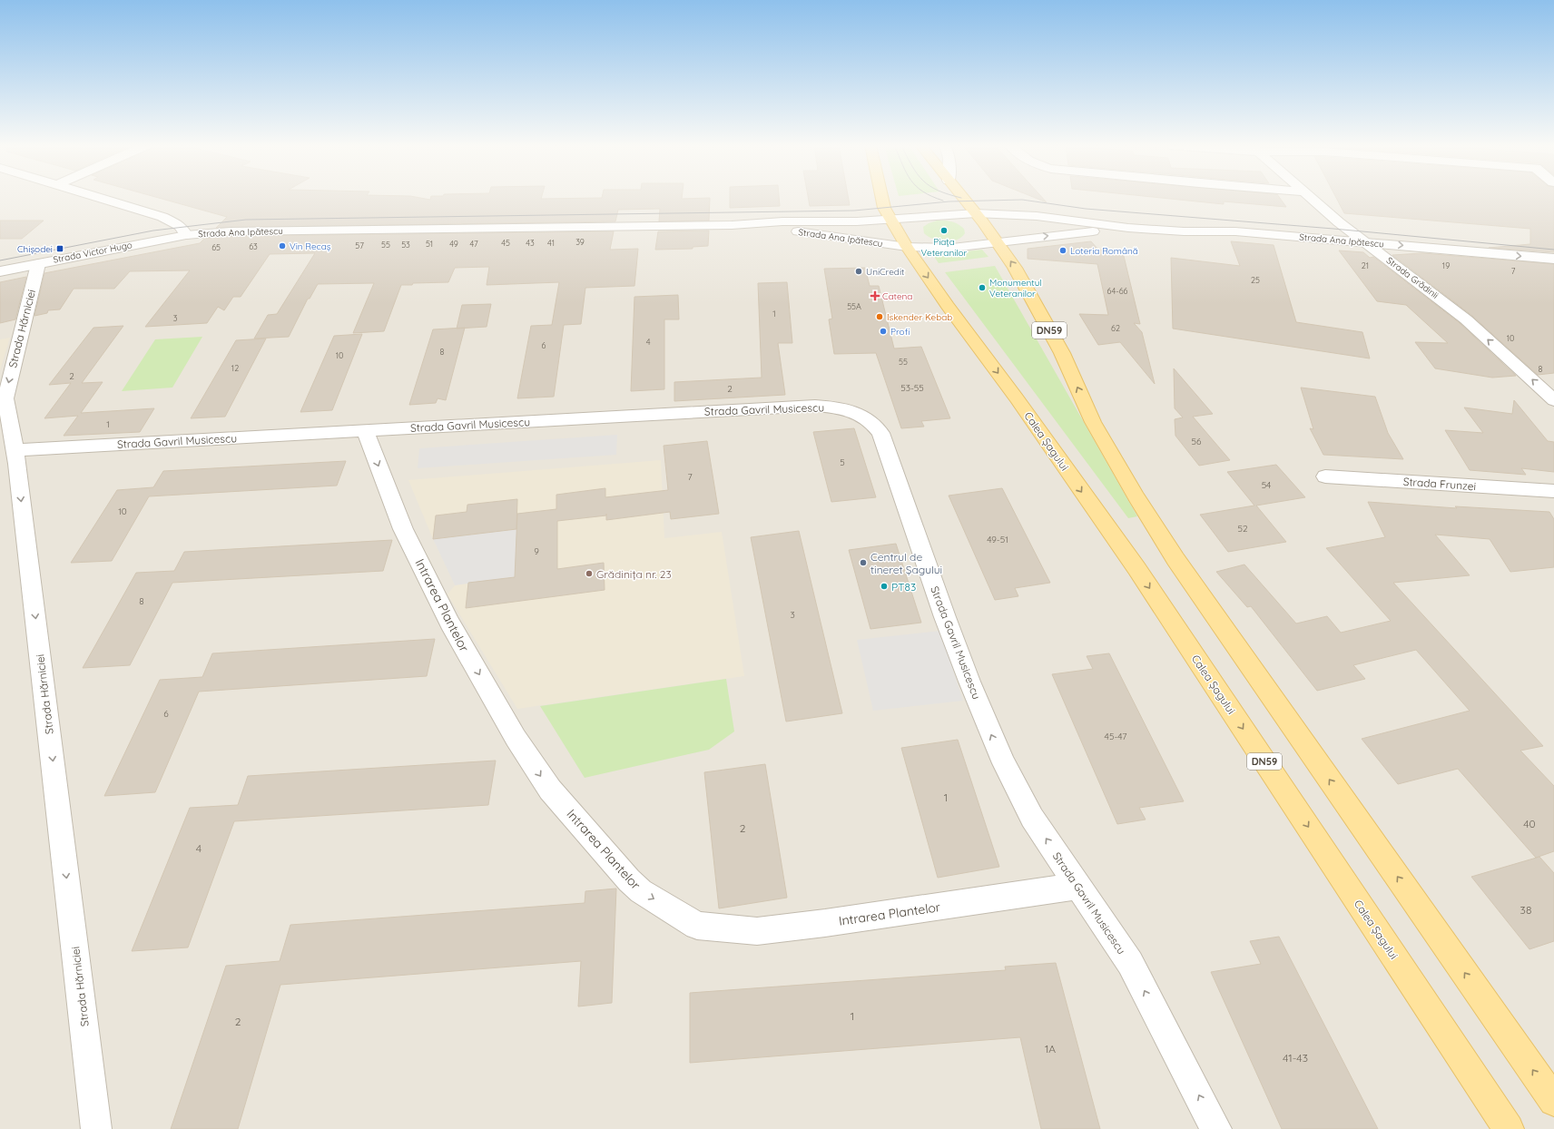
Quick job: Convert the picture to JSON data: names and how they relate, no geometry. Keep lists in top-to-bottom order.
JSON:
{
  "streets": {
    "main road": ["DN59", "Calea Șagului"],
    "street": [
      "Strada Ana Ipătescu",
      "Strada Victor Hugo",
      "Strada Grădinii",
      "Strada Hărniciei",
      "Strada Gavril Musicescu",
      "Strada Frunzei",
      "Intrarea Plantelor"
    ]
  },
  "crossings": [
    ["Strada Ana Ipătescu", "Strada Victor Hugo"],
    ["Strada Ana Ipătescu", "Strada Grădinii"],
    ["Strada Ana Ipătescu", "DN59"],
    ["Strada Ana Ipătescu", "Calea Șagului"],
    ["Strada Victor Hugo", "Strada Hărniciei"],
    ["Strada Hărniciei", "Strada Gavril Musicescu"],
    ["DN59", "Calea Șagului"],
    ["Strada Gavril Musicescu", "Intrarea Plantelor"]
  ],
  "one_way": [
    "Strada Grădinii",
    "Strada Hărniciei",
    "Strada Gavril Musicescu",
    "Intrarea Plantelor"
  ],
  "places": {
    "other": [
      "Piața Veteranilor",
      "Vin Recaș",
      "Loteria Română",
      "UniCredit",
      "Monumentul Veteranilor",
      "Iskender Kebab",
      "Profi",
      "Centrul de tineret Șagului",
      "Grădinița nr. 23",
      "PT83"
    ],
    "transit": ["Chișodei"],
    "health": ["Catena"]
  },
  "house_numbers": [
    "39",
    "45",
    "43",
    "41",
    "51",
    "49",
    "47",
    "55",
    "53",
    "57",
    "63",
    "65",
    "21",
    "19",
    "7",
    "25",
    "64-66",
    "55A",
    "1",
    "3",
    "62",
    "10",
    "4",
    "6",
    "8",
    "10",
    "55",
    "12",
    "8",
    "2",
    "53-55",
    "2",
    "1",
    "56",
    "5",
    "7",
    "54",
    "10",
    "52",
    "49-51",
    "9",
    "8",
    "3",
    "6",
    "45-47",
    "1",
    "40",
    "2",
    "4",
    "38",
    "1",
    "2",
    "1A",
    "41-43"
  ]
}
